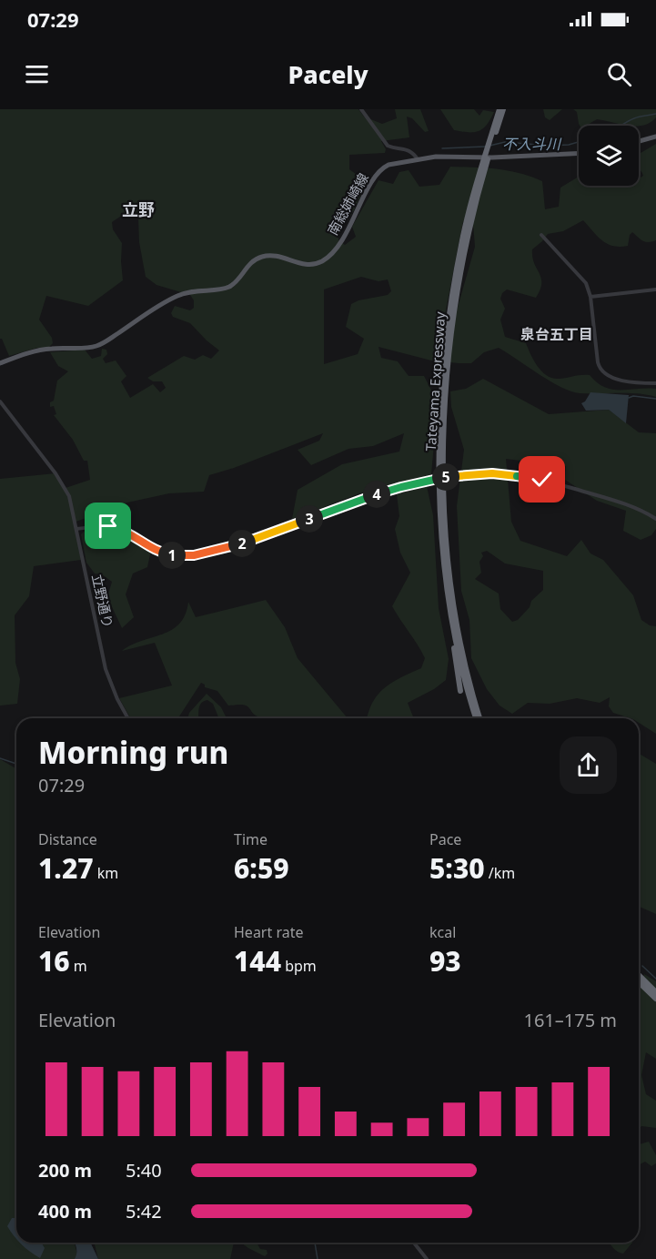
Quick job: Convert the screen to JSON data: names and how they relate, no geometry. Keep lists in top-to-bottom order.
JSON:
{
  "streets": {
    "highway": ["Tateyama Expressway"],
    "main road": ["南総姉崎線"],
    "street": ["立野通り"]
  },
  "districts": ["立野", "泉台五丁目"],
  "water": ["不入斗川"],
  "page": {
    "status": "07:29",
    "header": "Pacely",
    "pins": [
      "5",
      "4",
      "3",
      "2",
      "1"
    ],
    "heading": ["Morning run", "07:29"],
    "stats": [
      ["Distance", "1.27 km"],
      ["Time", "6:59"],
      ["Pace", "5:30 /km"],
      ["Elevation", "16 m"],
      ["Heart rate", "144 bpm"],
      ["kcal", "93"]
    ],
    "chart": ["Elevation", "161–175 m"],
    "list": [
      {
        "name": "200 m",
        "note": "5:40"
      },
      {
        "name": "400 m",
        "note": "5:42"
      }
    ]
  }
}
